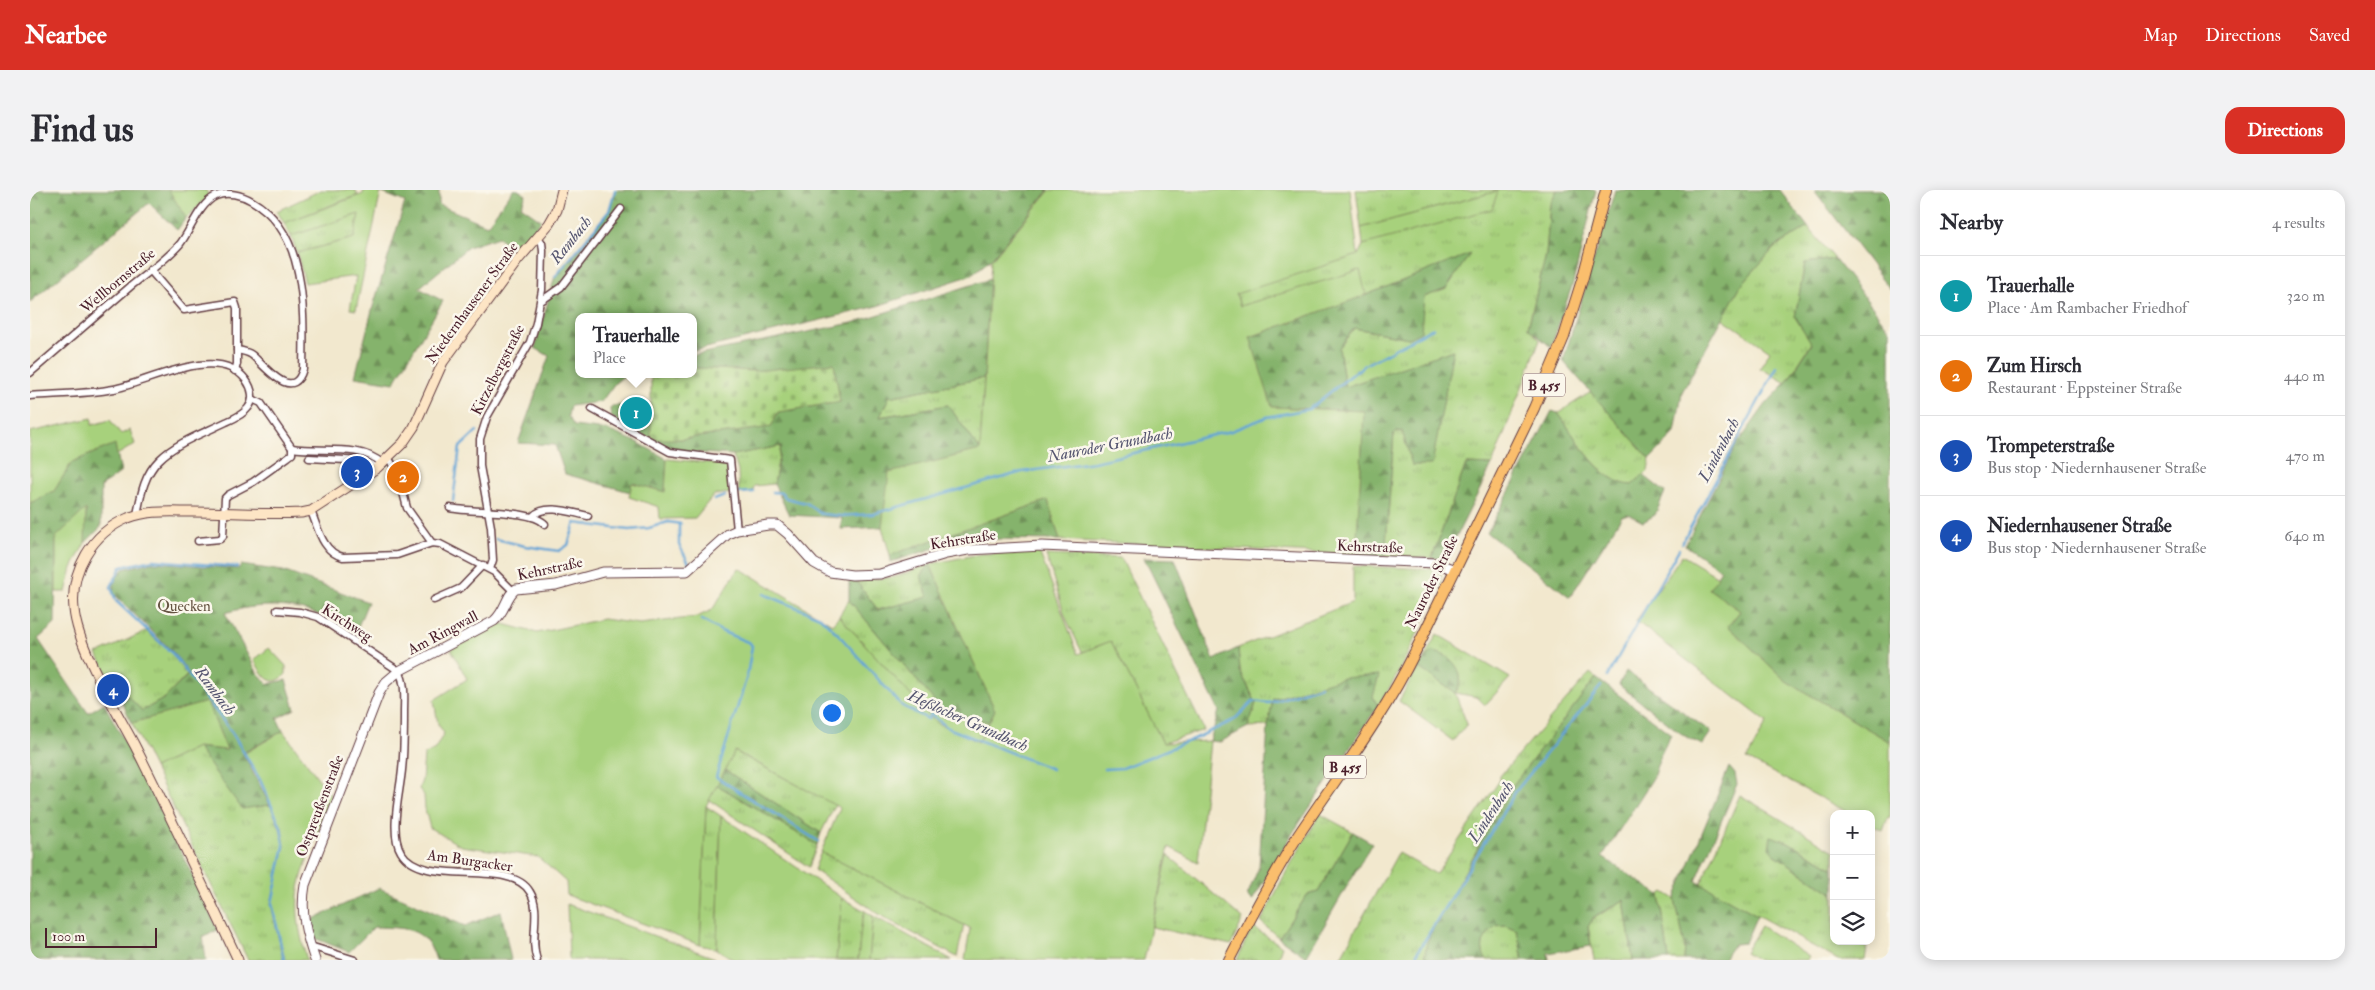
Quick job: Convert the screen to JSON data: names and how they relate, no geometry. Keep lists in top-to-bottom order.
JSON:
{
  "streets": {
    "main road": ["Niedernhausener Straße", "B 455", "Nauroder Straße"],
    "street": [
      "Wellbornstraße",
      "Kitzelbergstraße",
      "Kehrstraße",
      "Kirchweg",
      "Am Ringwall",
      "Ostpreußenstraße",
      "Am Burgacker"
    ]
  },
  "crossings": [
    ["Niedernhausener Straße", "Kitzelbergstraße"],
    ["Kehrstraße", "Nauroder Straße"],
    ["Kehrstraße", "Am Ringwall"],
    ["Kirchweg", "Am Ringwall"],
    ["Kirchweg", "Ostpreußenstraße"],
    ["Kirchweg", "Am Burgacker"],
    ["Am Ringwall", "Ostpreußenstraße"],
    ["Am Ringwall", "Am Burgacker"],
    ["Ostpreußenstraße", "Am Burgacker"]
  ],
  "water": [
    "Rambach",
    "Nauroder Grundbach",
    "Lindenbach",
    "Heßlocher Grundbach"
  ],
  "parks": ["Quecken"],
  "scale_bar": "100 m",
  "page": {
    "header": "Nearbee",
    "nav": ["Map", "Directions", "Saved"],
    "buttons": "Directions",
    "title": "Find us",
    "heading": ["Nearby", "4 results"],
    "list": [
      {
        "mark": "1",
        "name": "Trauerhalle",
        "note": "Place · Am Rambacher Friedhof",
        "value": "320 m"
      },
      {
        "mark": "2",
        "name": "Zum Hirsch",
        "note": "Restaurant · Eppsteiner Straße",
        "value": "440 m"
      },
      {
        "mark": "3",
        "name": "Trompeterstraße",
        "note": "Bus stop · Niedernhausener Straße",
        "value": "470 m"
      },
      {
        "mark": "4",
        "name": "Niedernhausener Straße",
        "note": "Bus stop · Niedernhausener Straße",
        "value": "640 m"
      }
    ],
    "popup": ["Trauerhalle", "Place"],
    "pins": [
      "1",
      "3",
      "2",
      "4"
    ],
    "map_buttons": ["+", "−"],
    "scale": "100 m"
  }
}
